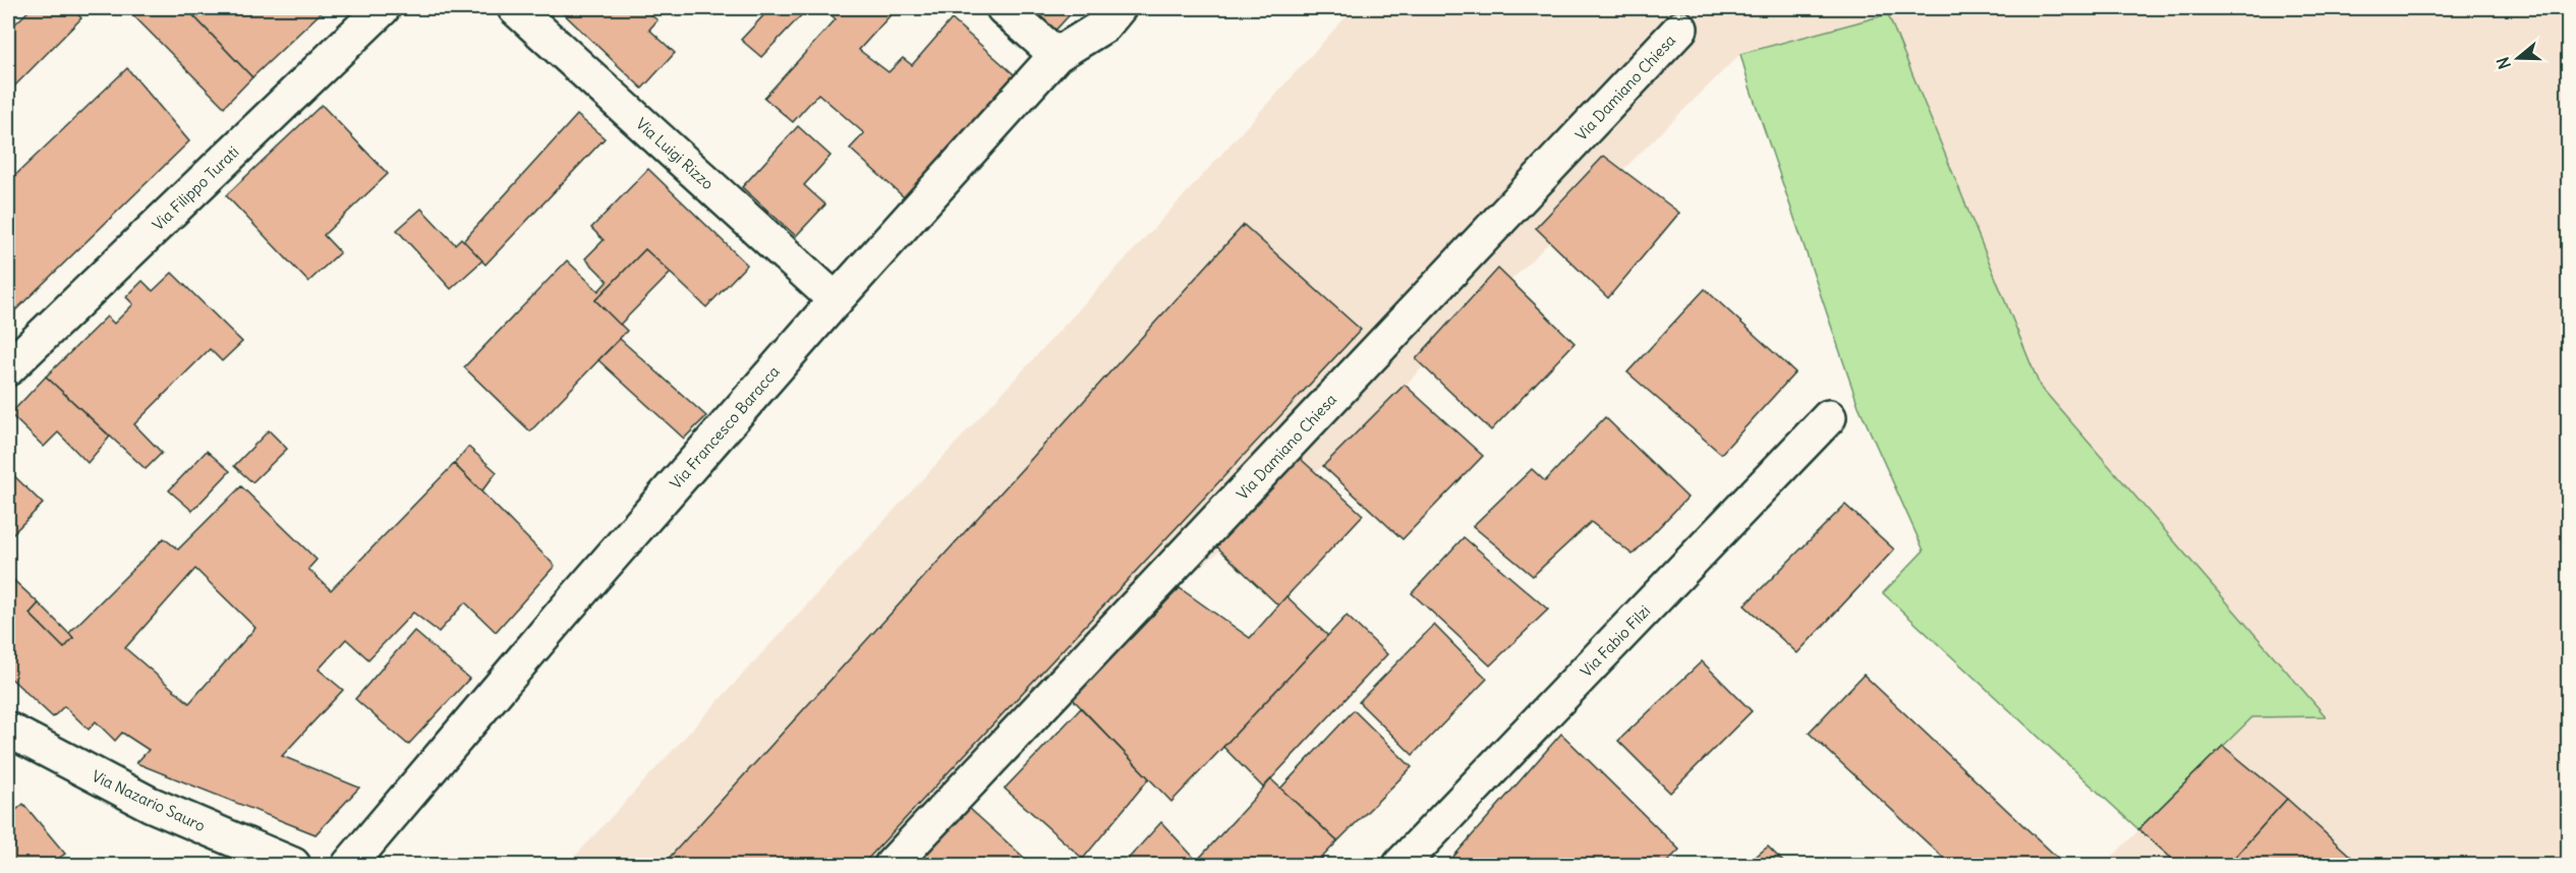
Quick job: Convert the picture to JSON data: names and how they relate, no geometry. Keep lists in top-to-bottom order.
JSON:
{
  "streets": {
    "street": [
      "Via Damiano Chiesa",
      "Via Luigi Rizzo",
      "Via Filippo Turati",
      "Via Francesco Baracca",
      "Via Fabio Filzi",
      "Via Nazario Sauro"
    ]
  },
  "crossings": [
    ["Via Luigi Rizzo", "Via Francesco Baracca"]
  ],
  "north": "left"
}
